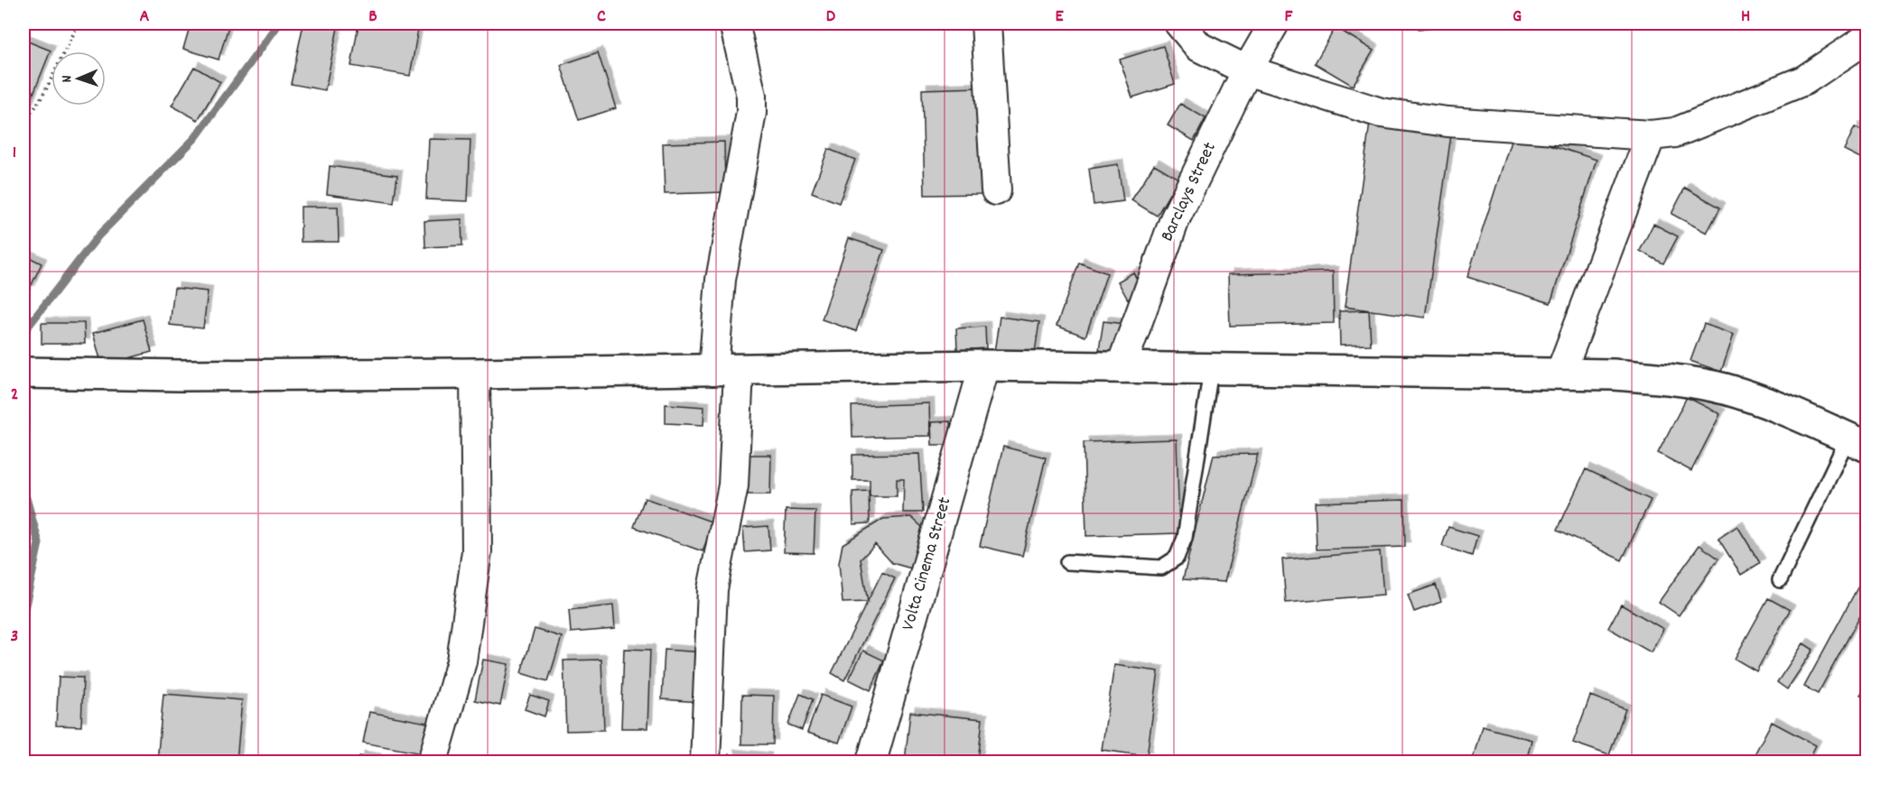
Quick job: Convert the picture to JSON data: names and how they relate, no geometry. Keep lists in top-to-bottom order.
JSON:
{
  "streets": {
    "street": ["Barclays Street", "Volta Cinema Street"]
  },
  "north": "left",
  "grid": {
    "columns": [
      "A",
      "B",
      "C",
      "D",
      "E",
      "F",
      "G",
      "H"
    ],
    "rows": ["1", "2", "3"]
  }
}
